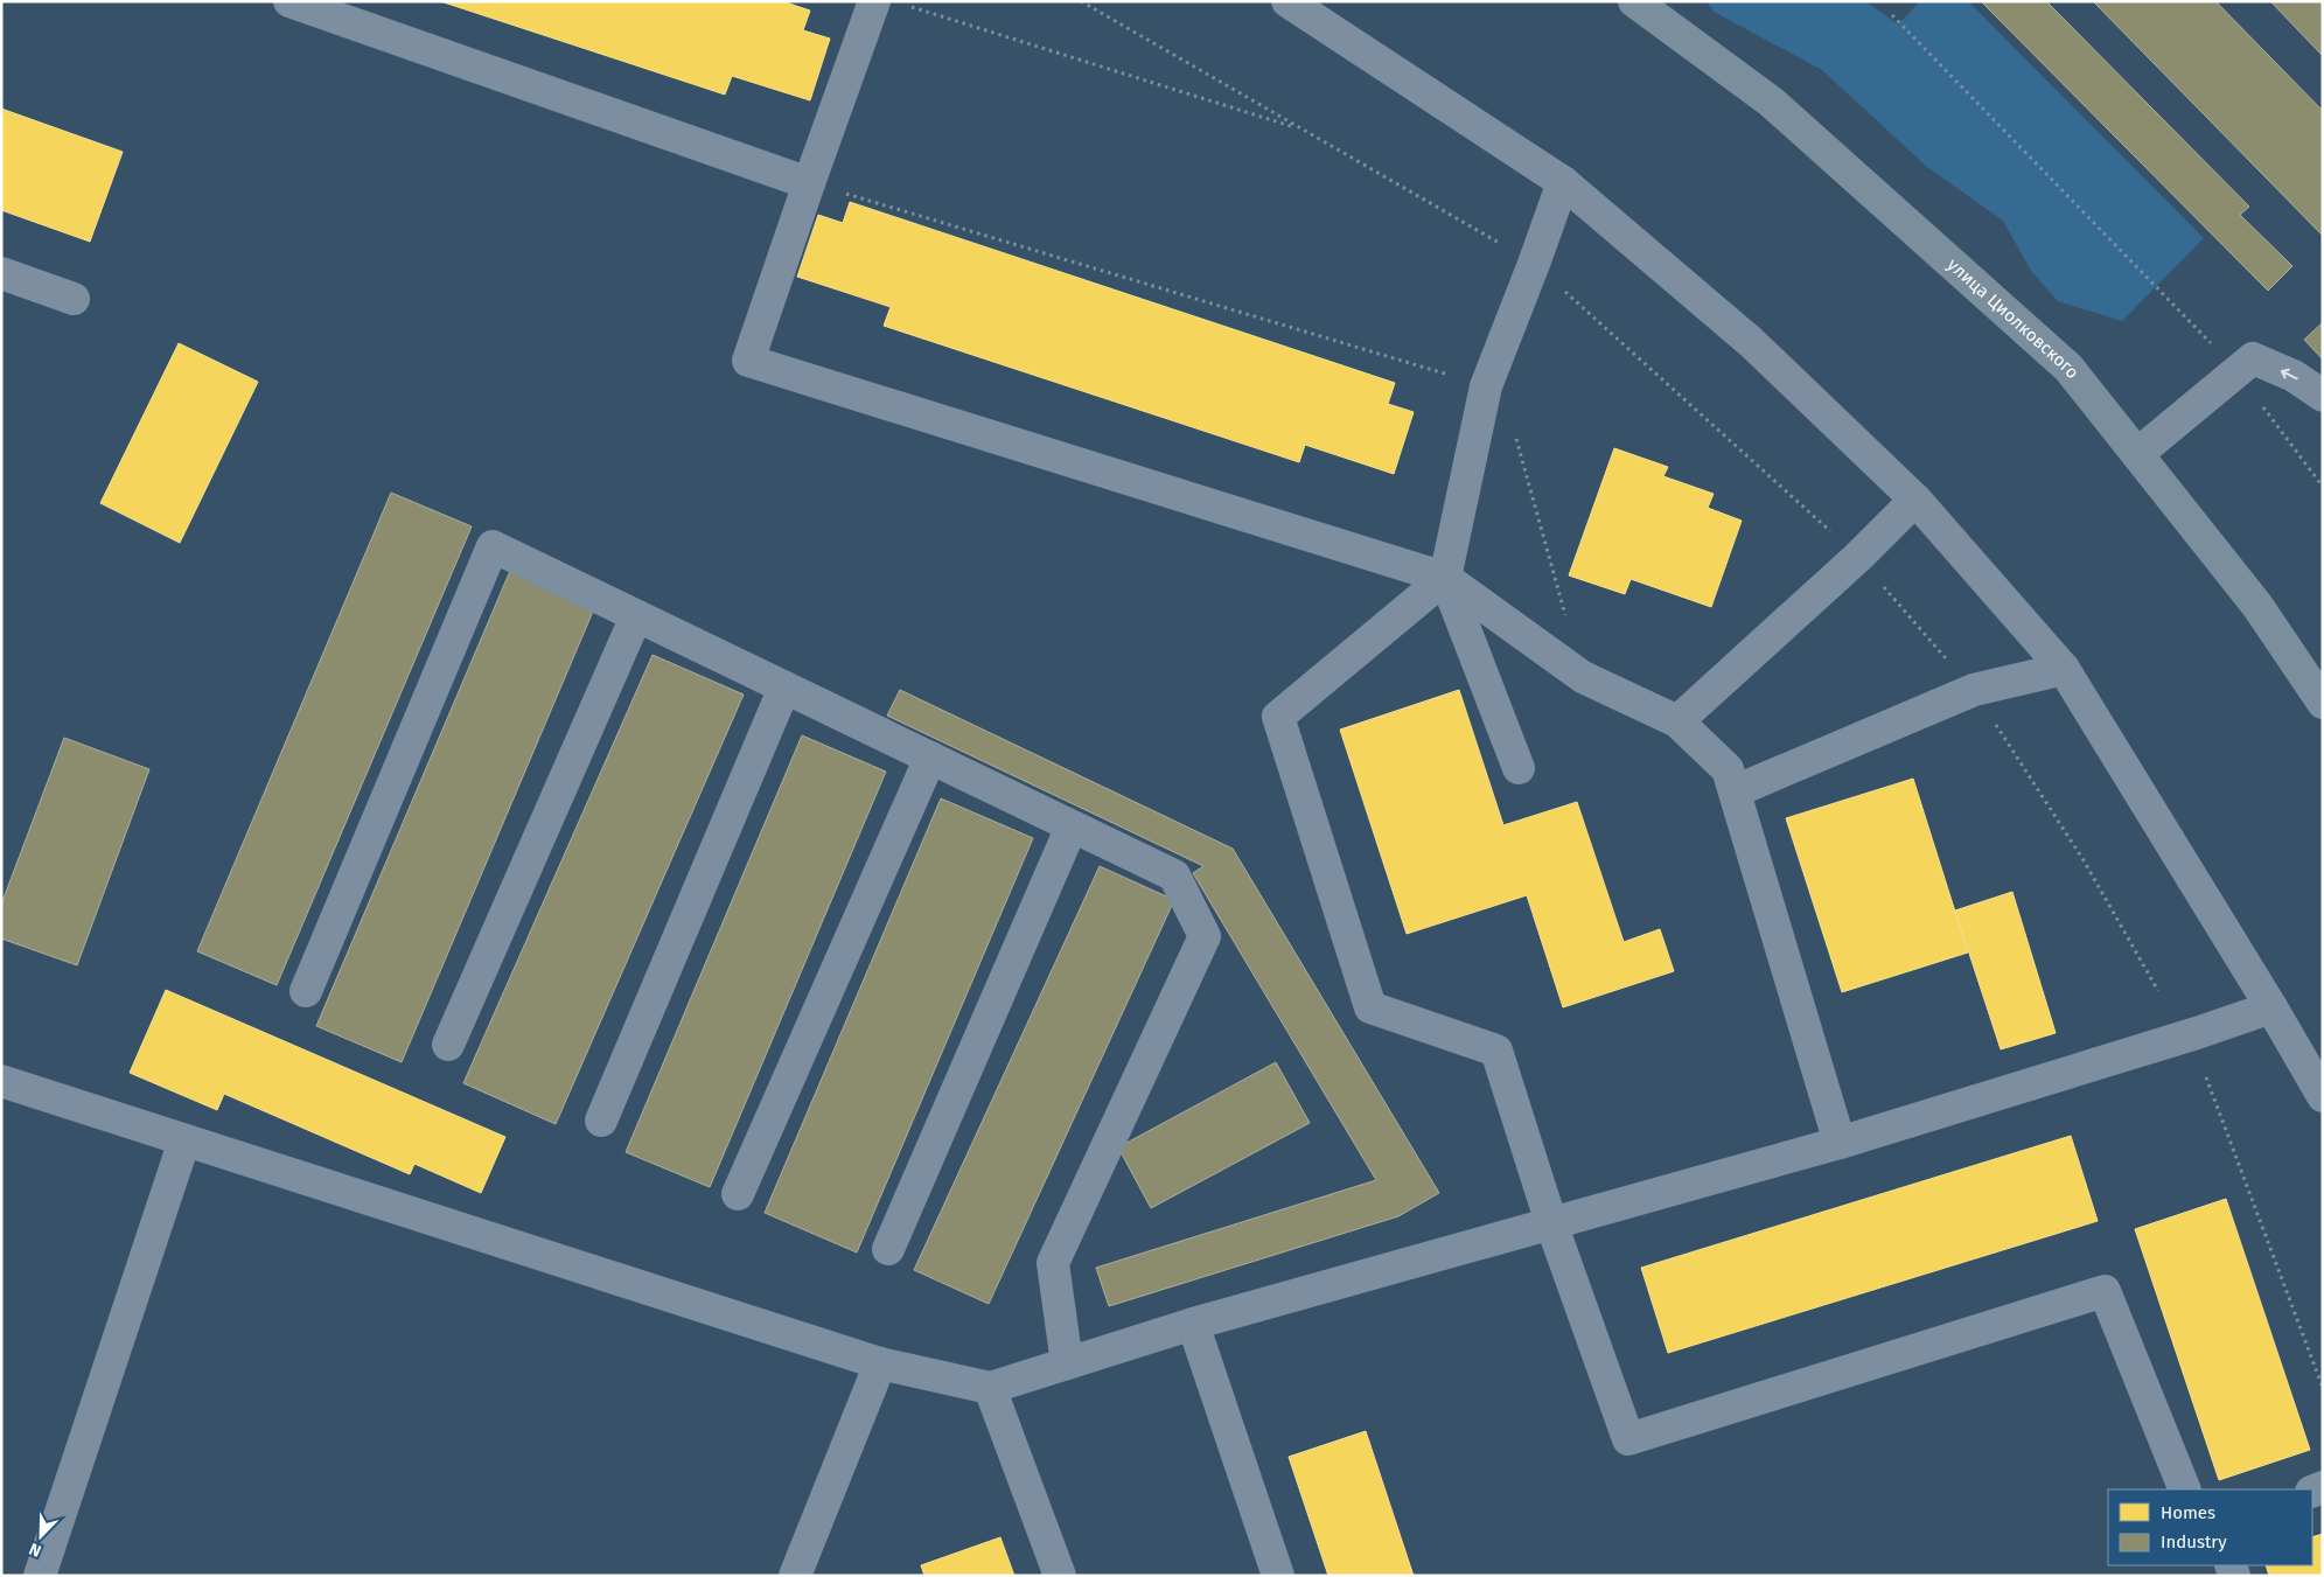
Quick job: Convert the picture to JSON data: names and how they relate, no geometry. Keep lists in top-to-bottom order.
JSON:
{
  "streets": {
    "main road": ["улица Циолковского"]
  },
  "legend": ["Homes", "Industry"],
  "north": "bottom left"
}
